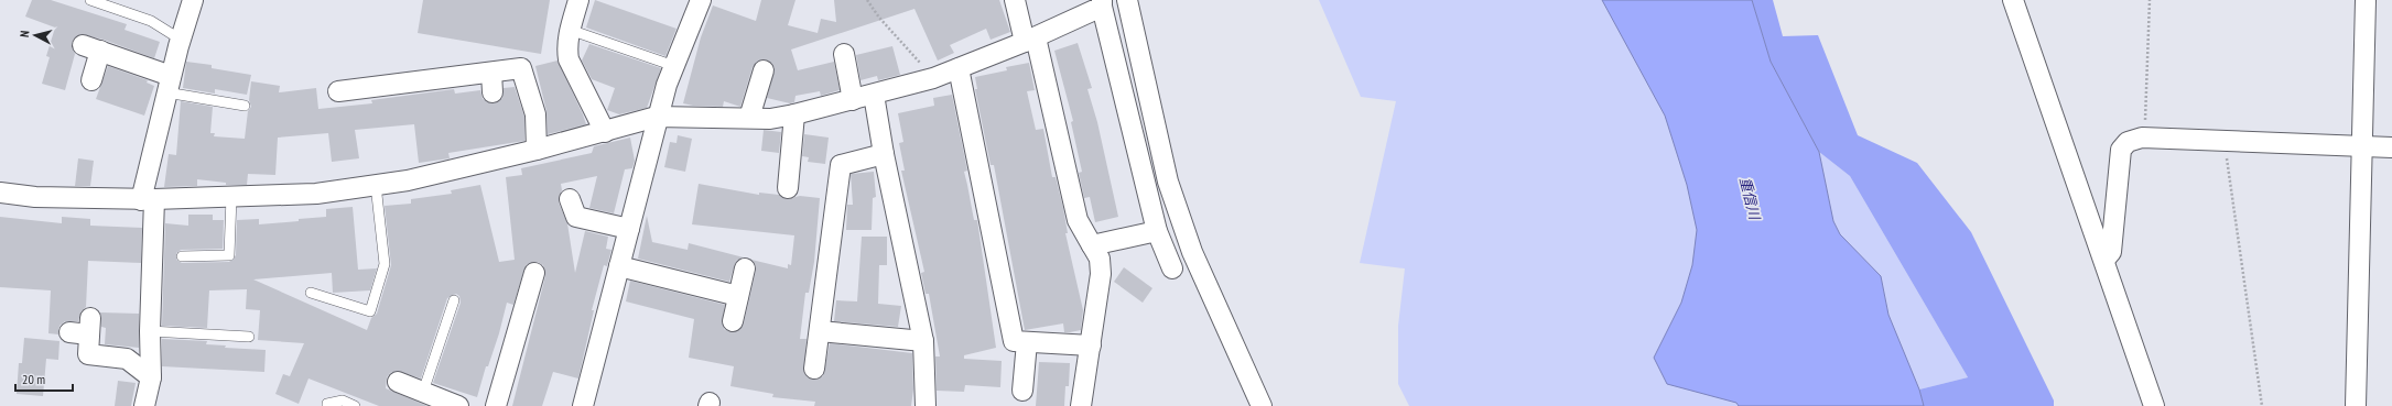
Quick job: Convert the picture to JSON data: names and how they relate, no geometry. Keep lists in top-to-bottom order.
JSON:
{
  "water": ["重信川"],
  "scale_bar": "20 m",
  "north": "left"
}
